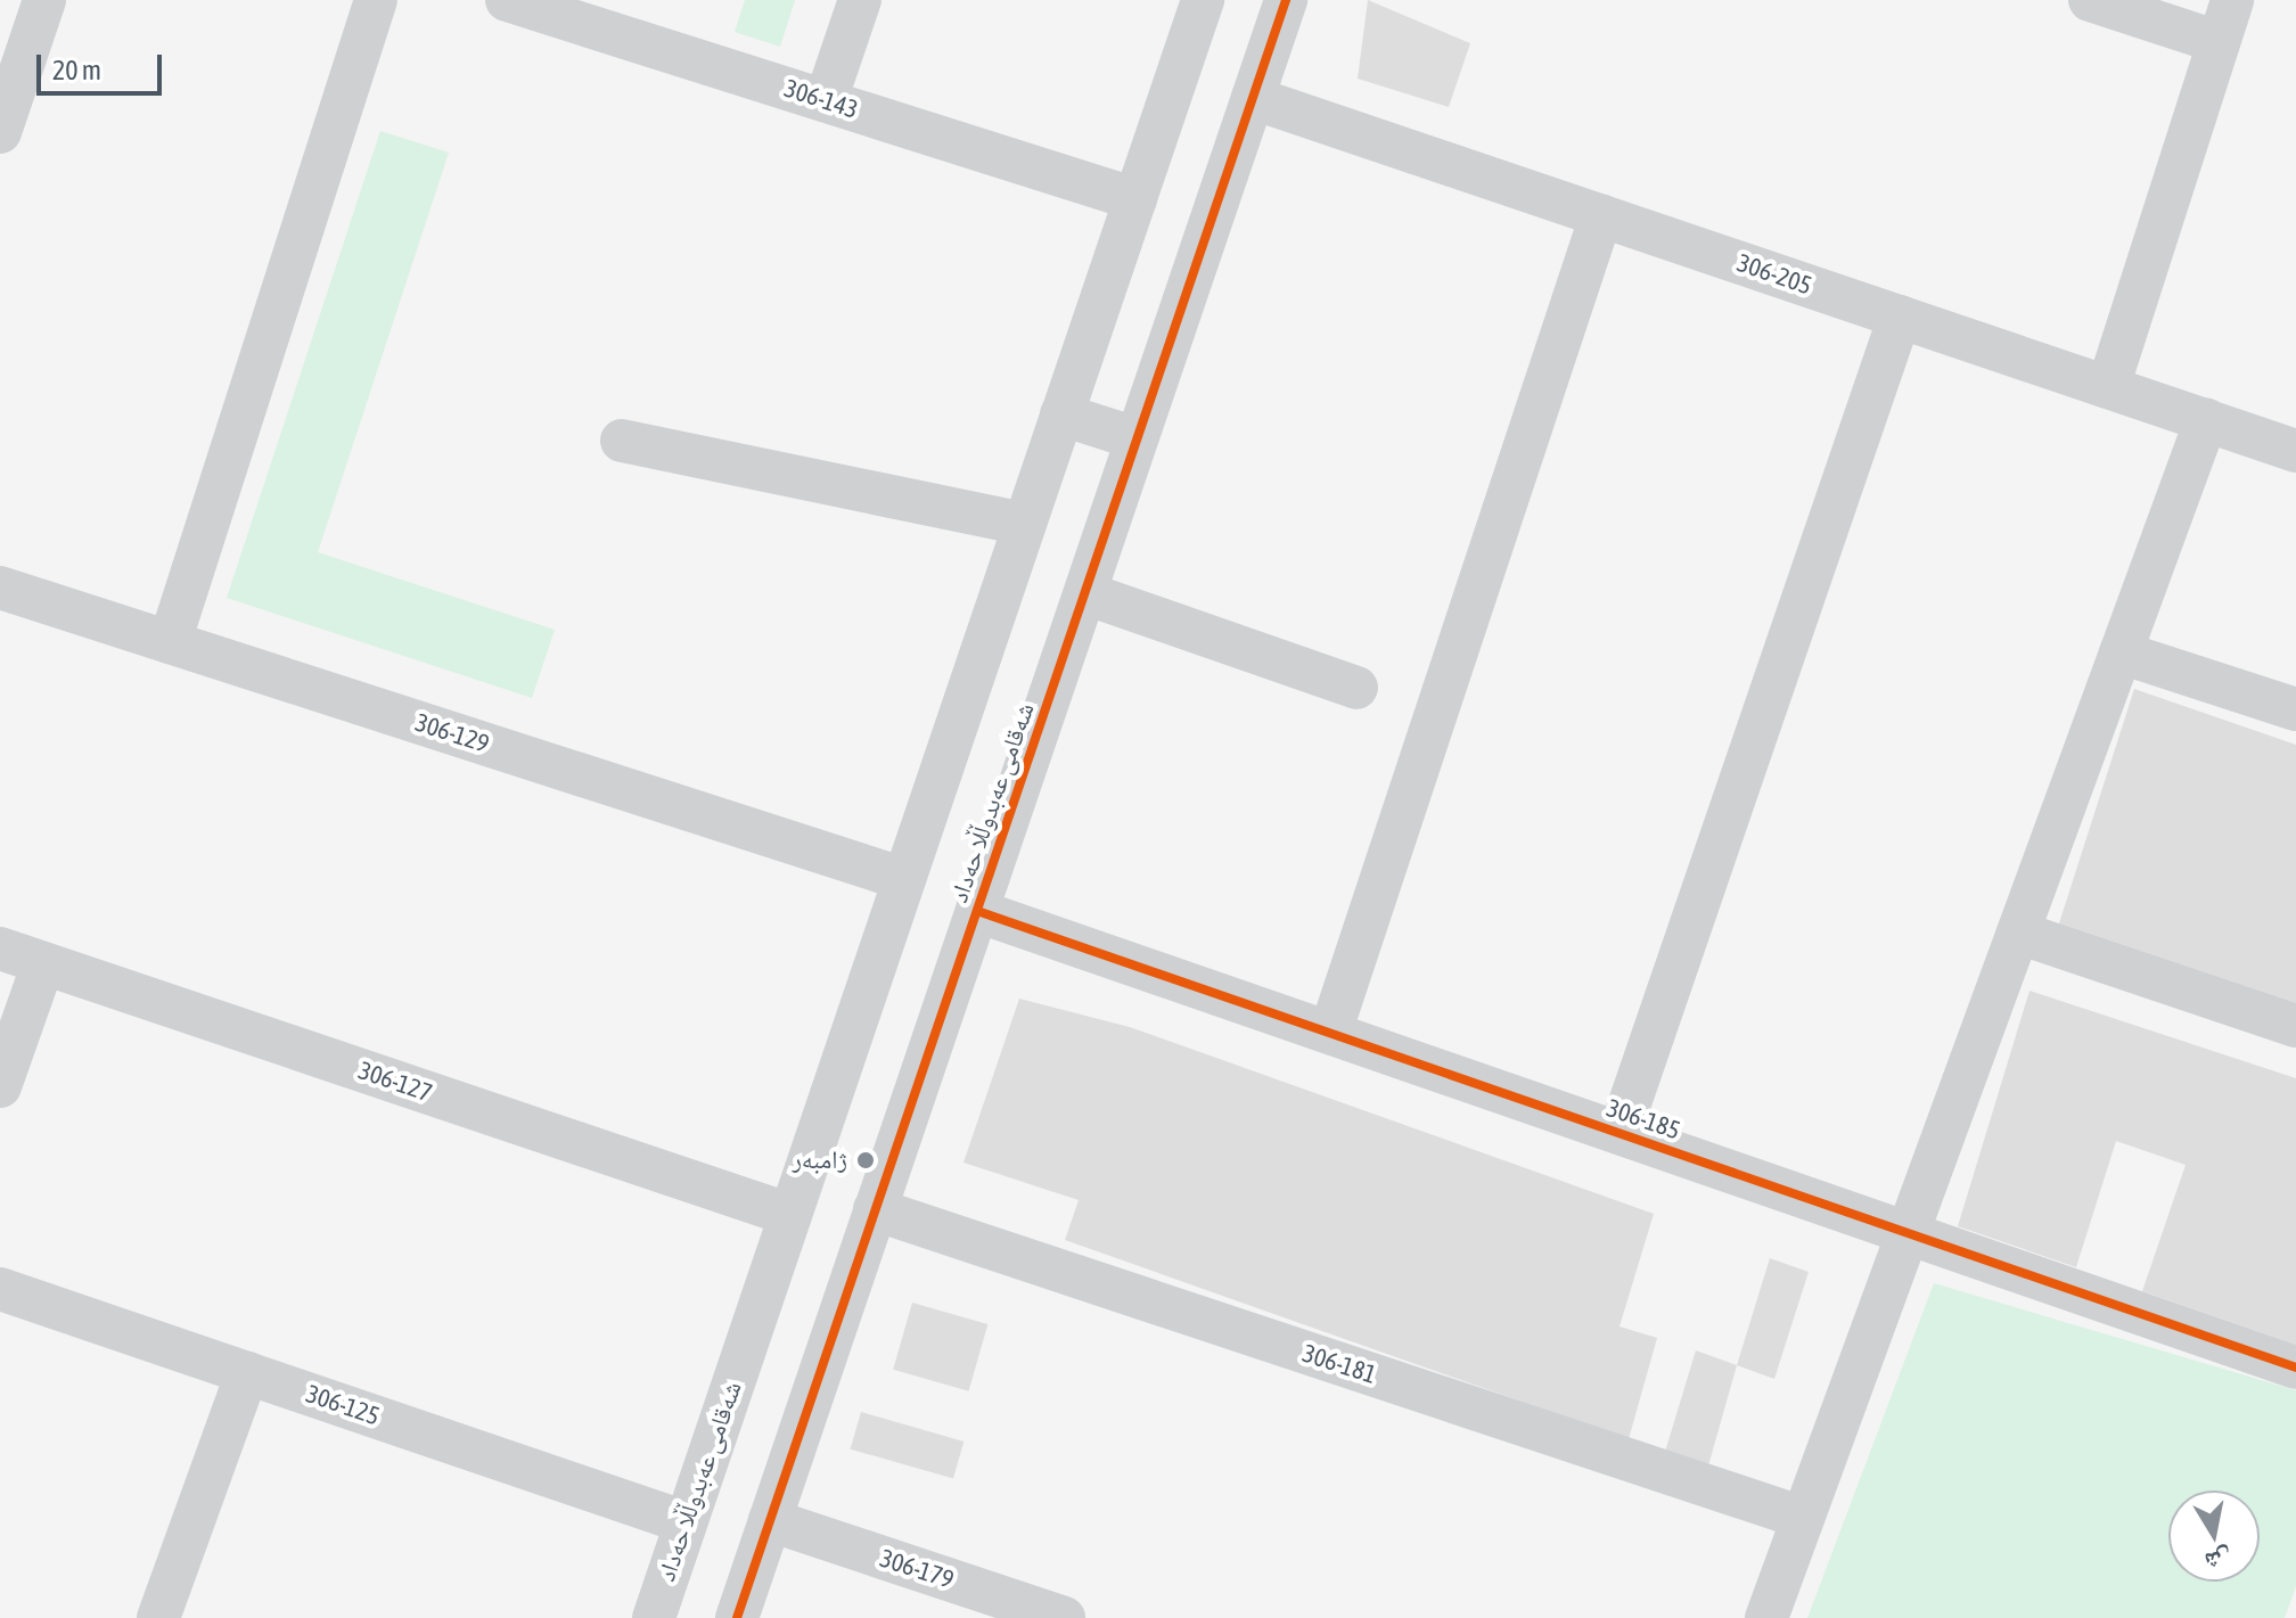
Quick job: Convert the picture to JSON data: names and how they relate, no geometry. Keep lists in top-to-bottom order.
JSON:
{
  "streets": {
    "street": [
      "306-143",
      "306-205",
      "306-129",
      "شەقامی عەبدوڵڵا حەداد",
      "306-127",
      "306-185",
      "306-181",
      "306-125",
      "306-179"
    ]
  },
  "crossings": [
    ["306-143", "شەقامی عەبدوڵڵا حەداد"],
    ["306-205", "شەقامی عەبدوڵڵا حەداد"],
    ["306-129", "شەقامی عەبدوڵڵا حەداد"],
    ["شەقامی عەبدوڵڵا حەداد", "306-127"],
    ["شەقامی عەبدوڵڵا حەداد", "306-185"],
    ["شەقامی عەبدوڵڵا حەداد", "306-181"],
    ["شەقامی عەبدوڵڵا حەداد", "306-125"],
    ["شەقامی عەبدوڵڵا حەداد", "306-179"]
  ],
  "places": ["ژامبەر"],
  "scale_bar": "20 m",
  "north": "bottom"
}
